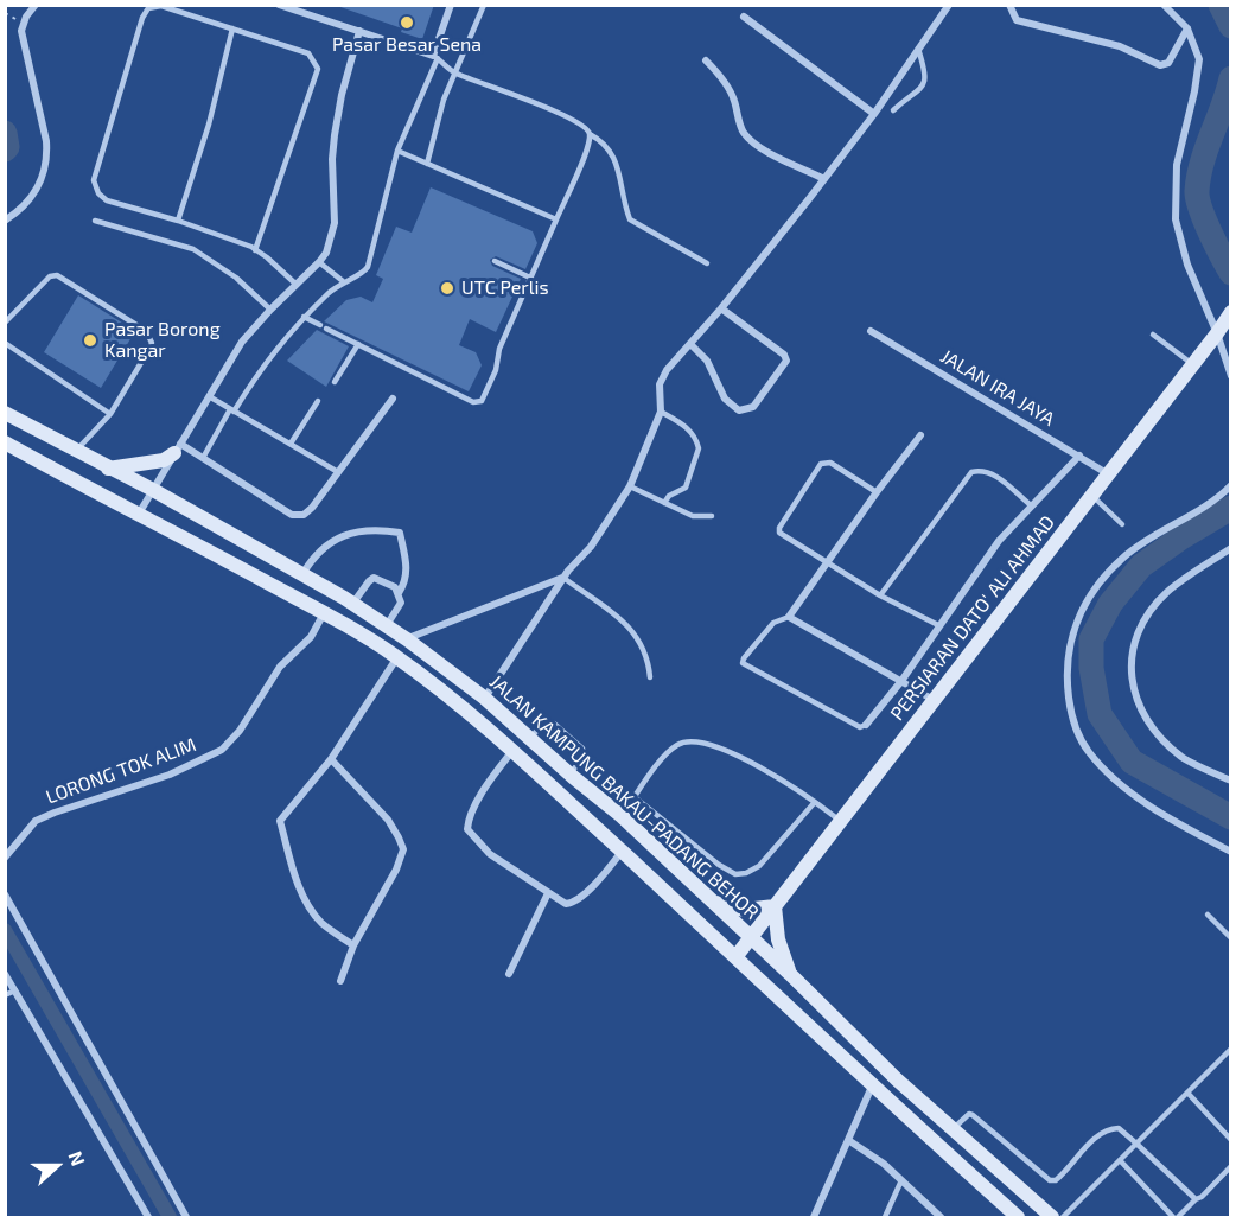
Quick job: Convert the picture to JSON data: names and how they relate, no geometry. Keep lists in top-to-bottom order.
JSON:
{
  "streets": {
    "street": [
      "JALAN IRA JAYA",
      "PERSIARAN DATO' ALI AHMAD",
      "LORONG TOK ALIM",
      "JALAN KAMPUNG BAKAU-PADANG BEHOR"
    ]
  },
  "crossings": [
    ["JALAN IRA JAYA", "PERSIARAN DATO' ALI AHMAD"],
    ["PERSIARAN DATO' ALI AHMAD", "JALAN KAMPUNG BAKAU-PADANG BEHOR"],
    ["LORONG TOK ALIM", "JALAN KAMPUNG BAKAU-PADANG BEHOR"]
  ],
  "places": ["Pasar Besar Sena", "UTC Perlis", "Pasar Borong Kangar"],
  "north": "right"
}
